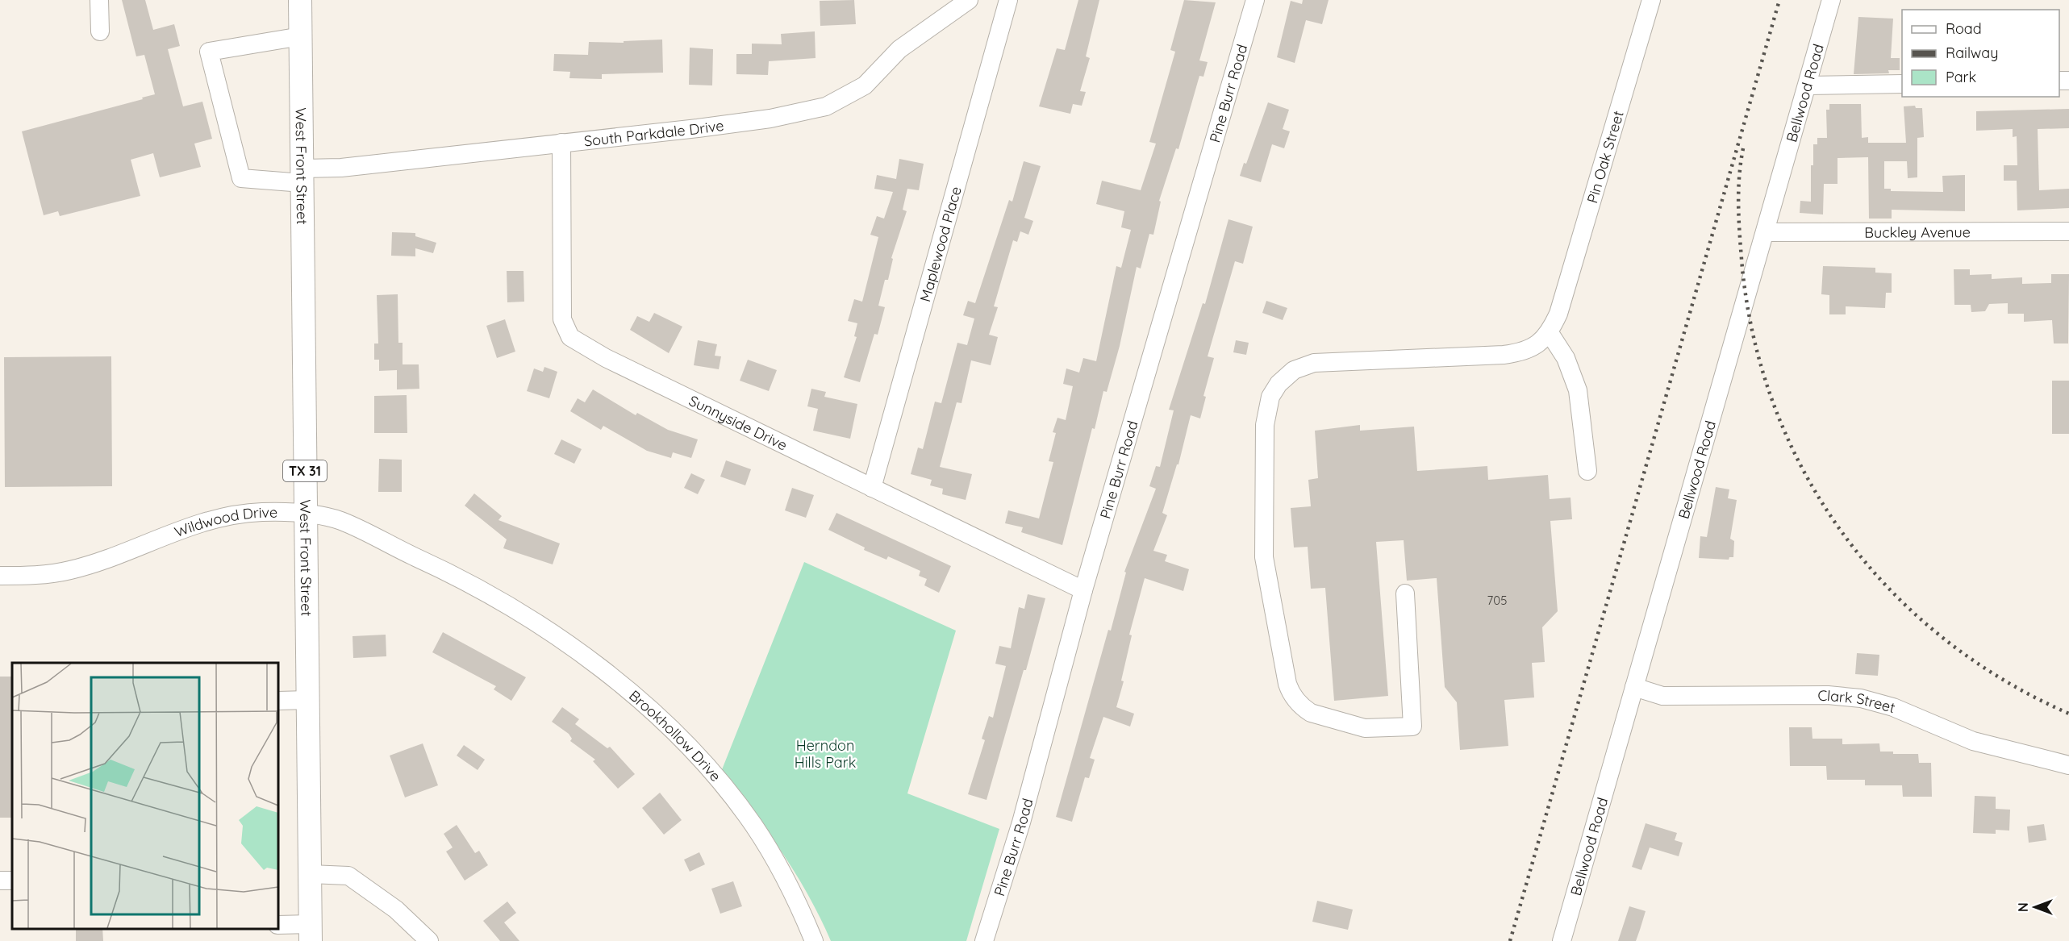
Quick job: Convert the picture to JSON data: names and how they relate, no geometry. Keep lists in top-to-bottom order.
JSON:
{
  "streets": {
    "main road": ["West Front Street", "TX 31"],
    "street": [
      "Pine Burr Road",
      "Bellwood Road",
      "South Parkdale Drive",
      "Pin Oak Street",
      "Buckley Avenue",
      "Maplewood Place",
      "Sunnyside Drive",
      "Wildwood Drive",
      "Clark Street",
      "Brookhollow Drive"
    ]
  },
  "crossings": [
    ["Pine Burr Road", "Sunnyside Drive"],
    ["Bellwood Road", "Buckley Avenue"],
    ["Bellwood Road", "Clark Street"],
    ["South Parkdale Drive", "West Front Street"],
    ["South Parkdale Drive", "Sunnyside Drive"],
    ["West Front Street", "Wildwood Drive"],
    ["Maplewood Place", "Sunnyside Drive"],
    ["Wildwood Drive", "Brookhollow Drive"]
  ],
  "parks": ["Herndon Hills Park"],
  "house_numbers": ["705"],
  "legend": ["Road", "Railway", "Park"],
  "north": "left"
}
